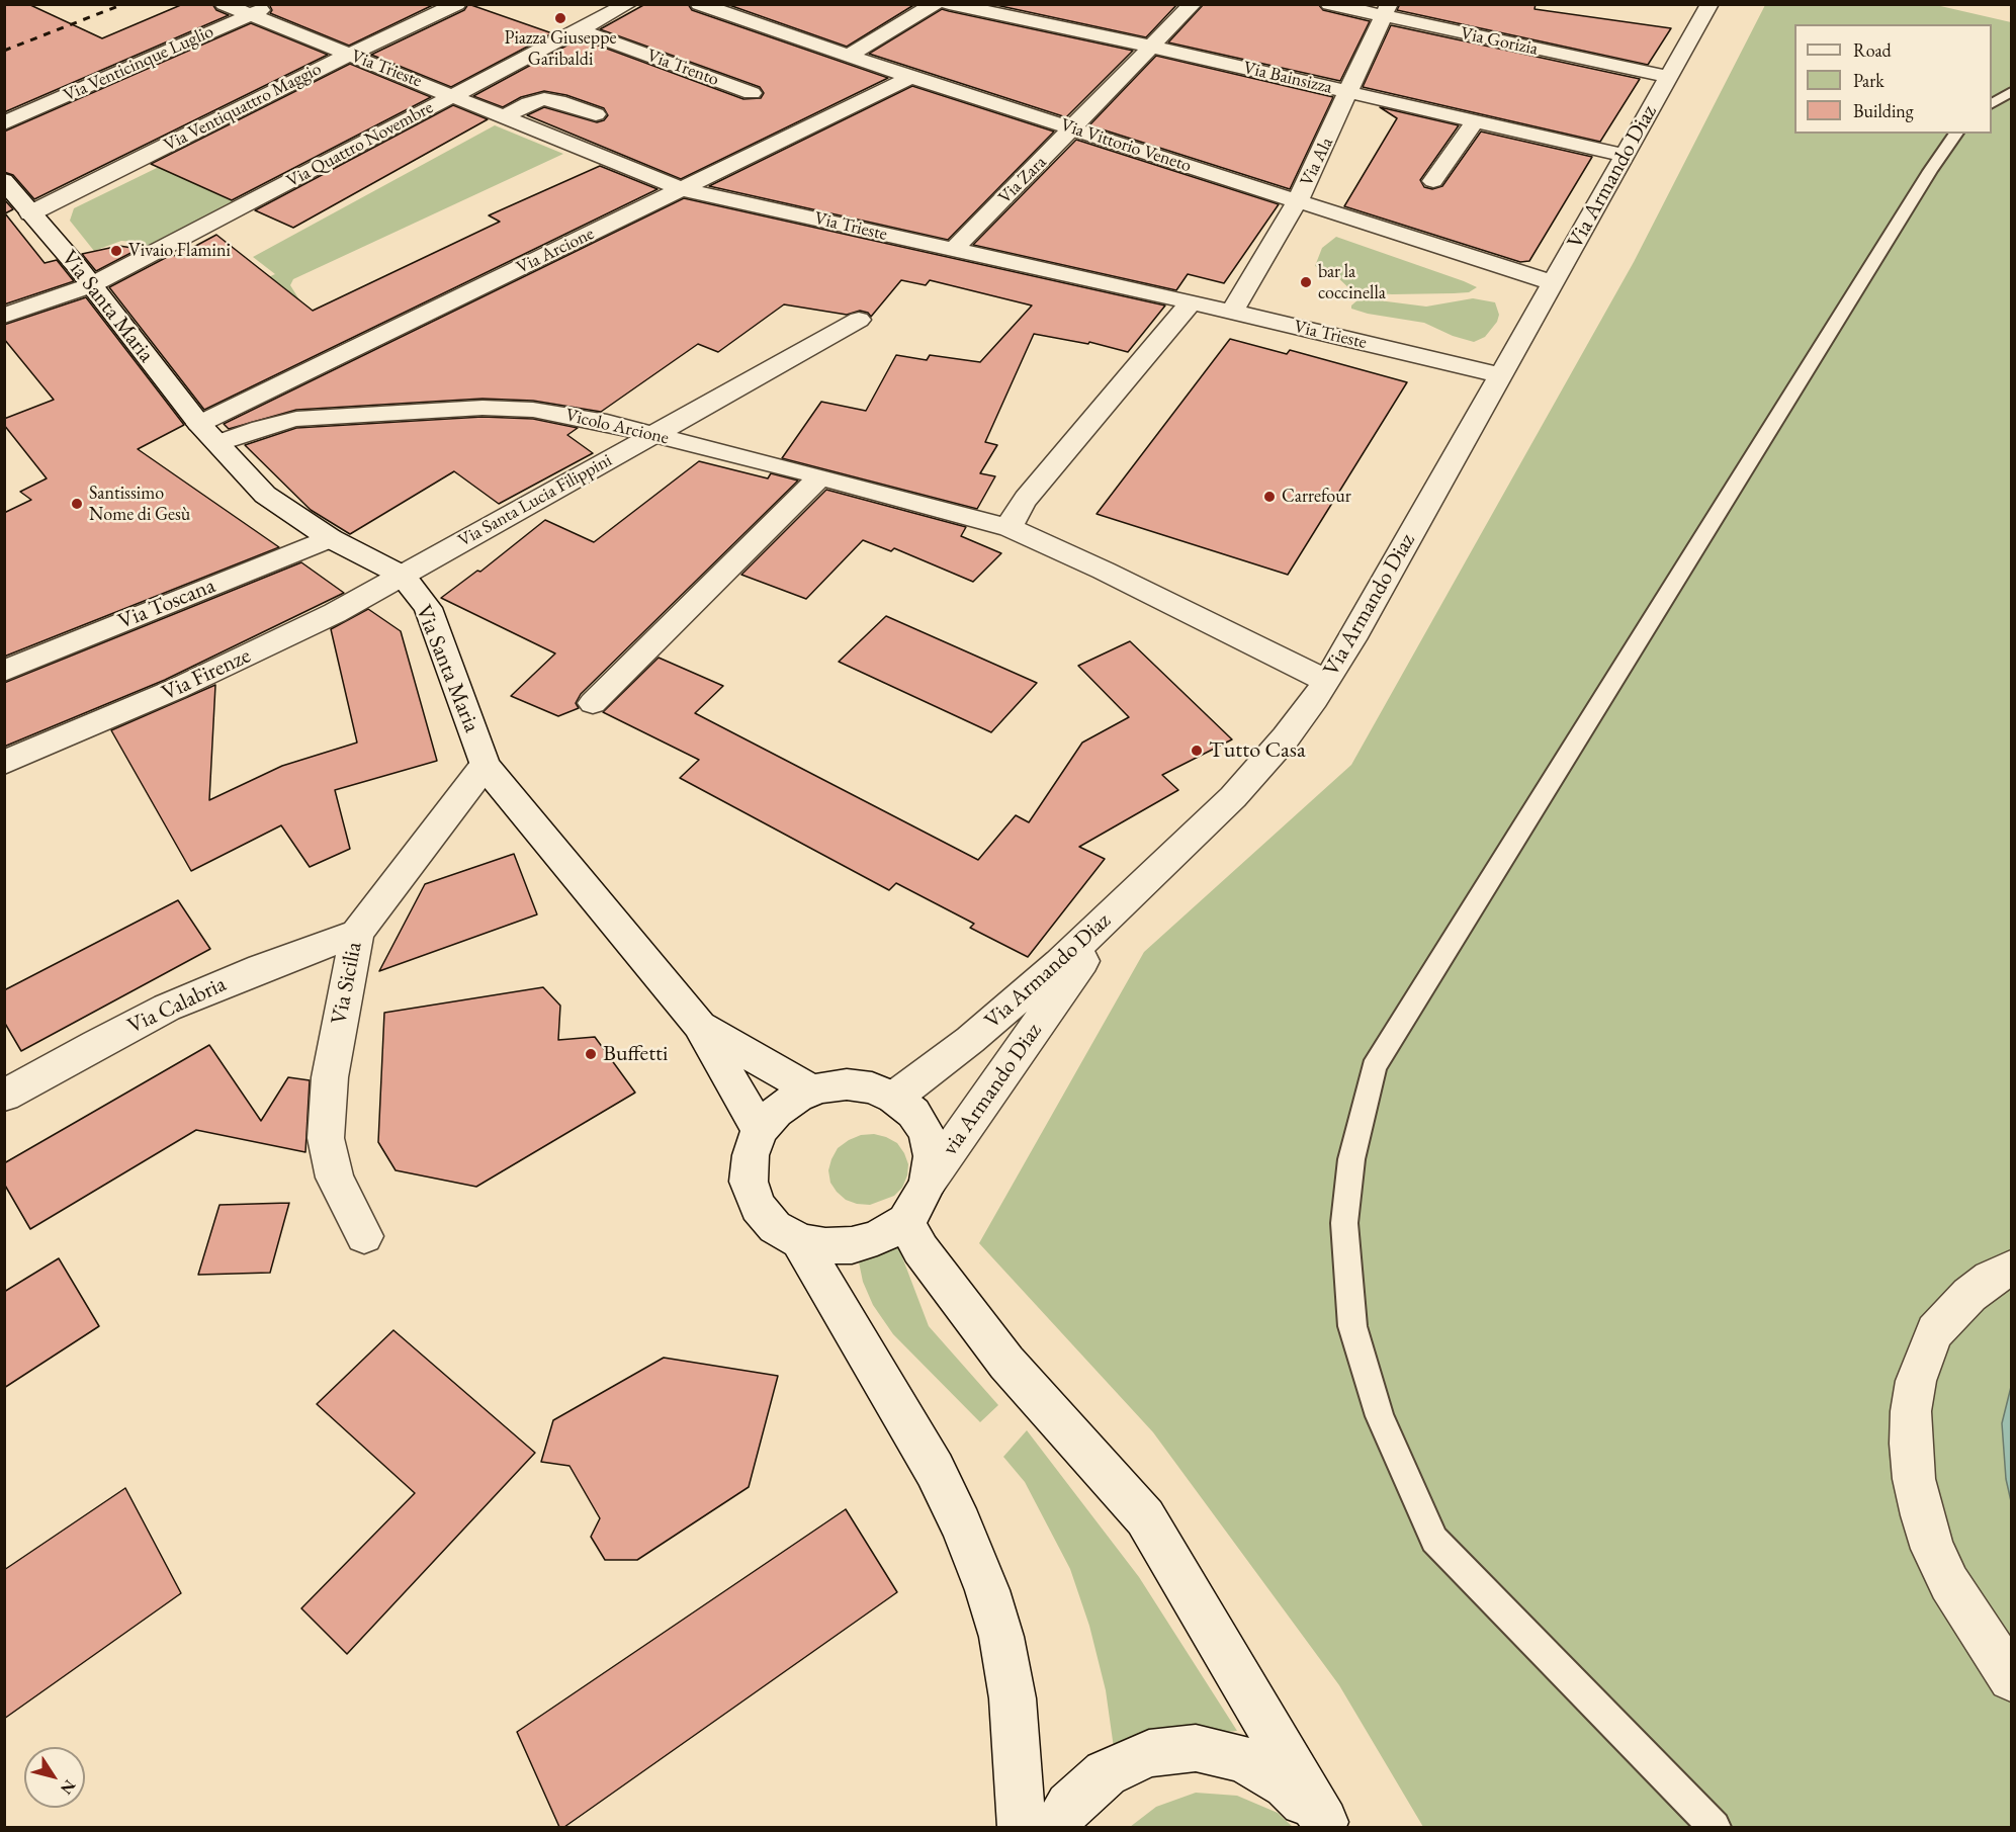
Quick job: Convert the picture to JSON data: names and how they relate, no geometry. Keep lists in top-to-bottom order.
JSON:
{
  "streets": {
    "street": [
      "Via Gorizia",
      "Via Venticinque Luglio",
      "Via Trento",
      "Via Trieste",
      "Via Bainsizza",
      "Via Ventiquattro Maggio",
      "Via Quattro Novembre",
      "Via Vittorio Veneto",
      "Via Ala",
      "Via Armando Diaz",
      "Via Zara",
      "Via Arcione",
      "Via Santa Maria",
      "Vicolo Arcione",
      "Via Santa Lucia Filippini",
      "Via Toscana",
      "Via Firenze",
      "Via Sicilia",
      "Via Calabria",
      "via Armando Diaz"
    ]
  },
  "crossings": [
    ["Via Gorizia", "Via Ala"],
    ["Via Gorizia", "Via Armando Diaz"],
    ["Via Venticinque Luglio", "Via Trieste"],
    ["Via Trento", "Via Quattro Novembre"],
    ["Via Trieste", "Via Ventiquattro Maggio"],
    ["Via Trieste", "Via Quattro Novembre"],
    ["Via Trieste", "Via Ala"],
    ["Via Trieste", "Via Armando Diaz"],
    ["Via Trieste", "Via Zara"],
    ["Via Trieste", "Via Arcione"],
    ["Via Bainsizza", "Via Ala"],
    ["Via Bainsizza", "Via Armando Diaz"],
    ["Via Bainsizza", "Via Zara"],
    ["Via Ventiquattro Maggio", "Via Santa Maria"],
    ["Via Quattro Novembre", "Via Santa Maria"],
    ["Via Vittorio Veneto", "Via Ala"],
    ["Via Vittorio Veneto", "Via Armando Diaz"],
    ["Via Vittorio Veneto", "Via Zara"],
    ["Via Vittorio Veneto", "Via Arcione"],
    ["Via Armando Diaz", "Via Santa Maria"],
    ["Via Armando Diaz", "Vicolo Arcione"],
    ["Via Armando Diaz", "via Armando Diaz"],
    ["Via Arcione", "Via Santa Maria"],
    ["Via Arcione", "Vicolo Arcione"],
    ["Via Santa Maria", "Vicolo Arcione"],
    ["Via Santa Maria", "Via Santa Lucia Filippini"],
    ["Via Santa Maria", "Via Toscana"],
    ["Via Santa Maria", "Via Firenze"],
    ["Via Santa Maria", "Via Sicilia"],
    ["Via Santa Maria", "via Armando Diaz"],
    ["Vicolo Arcione", "Via Santa Lucia Filippini"],
    ["Via Santa Lucia Filippini", "Via Firenze"],
    ["Via Sicilia", "Via Calabria"]
  ],
  "places": [
    "Piazza Giuseppe Garibaldi",
    "Vivaio Flamini",
    "bar la coccinella",
    "Carrefour",
    "Santissimo Nome di Gesù",
    "Tutto Casa",
    "Buffetti"
  ],
  "legend": ["Road", "Park", "Building"],
  "north": "bottom right"
}
